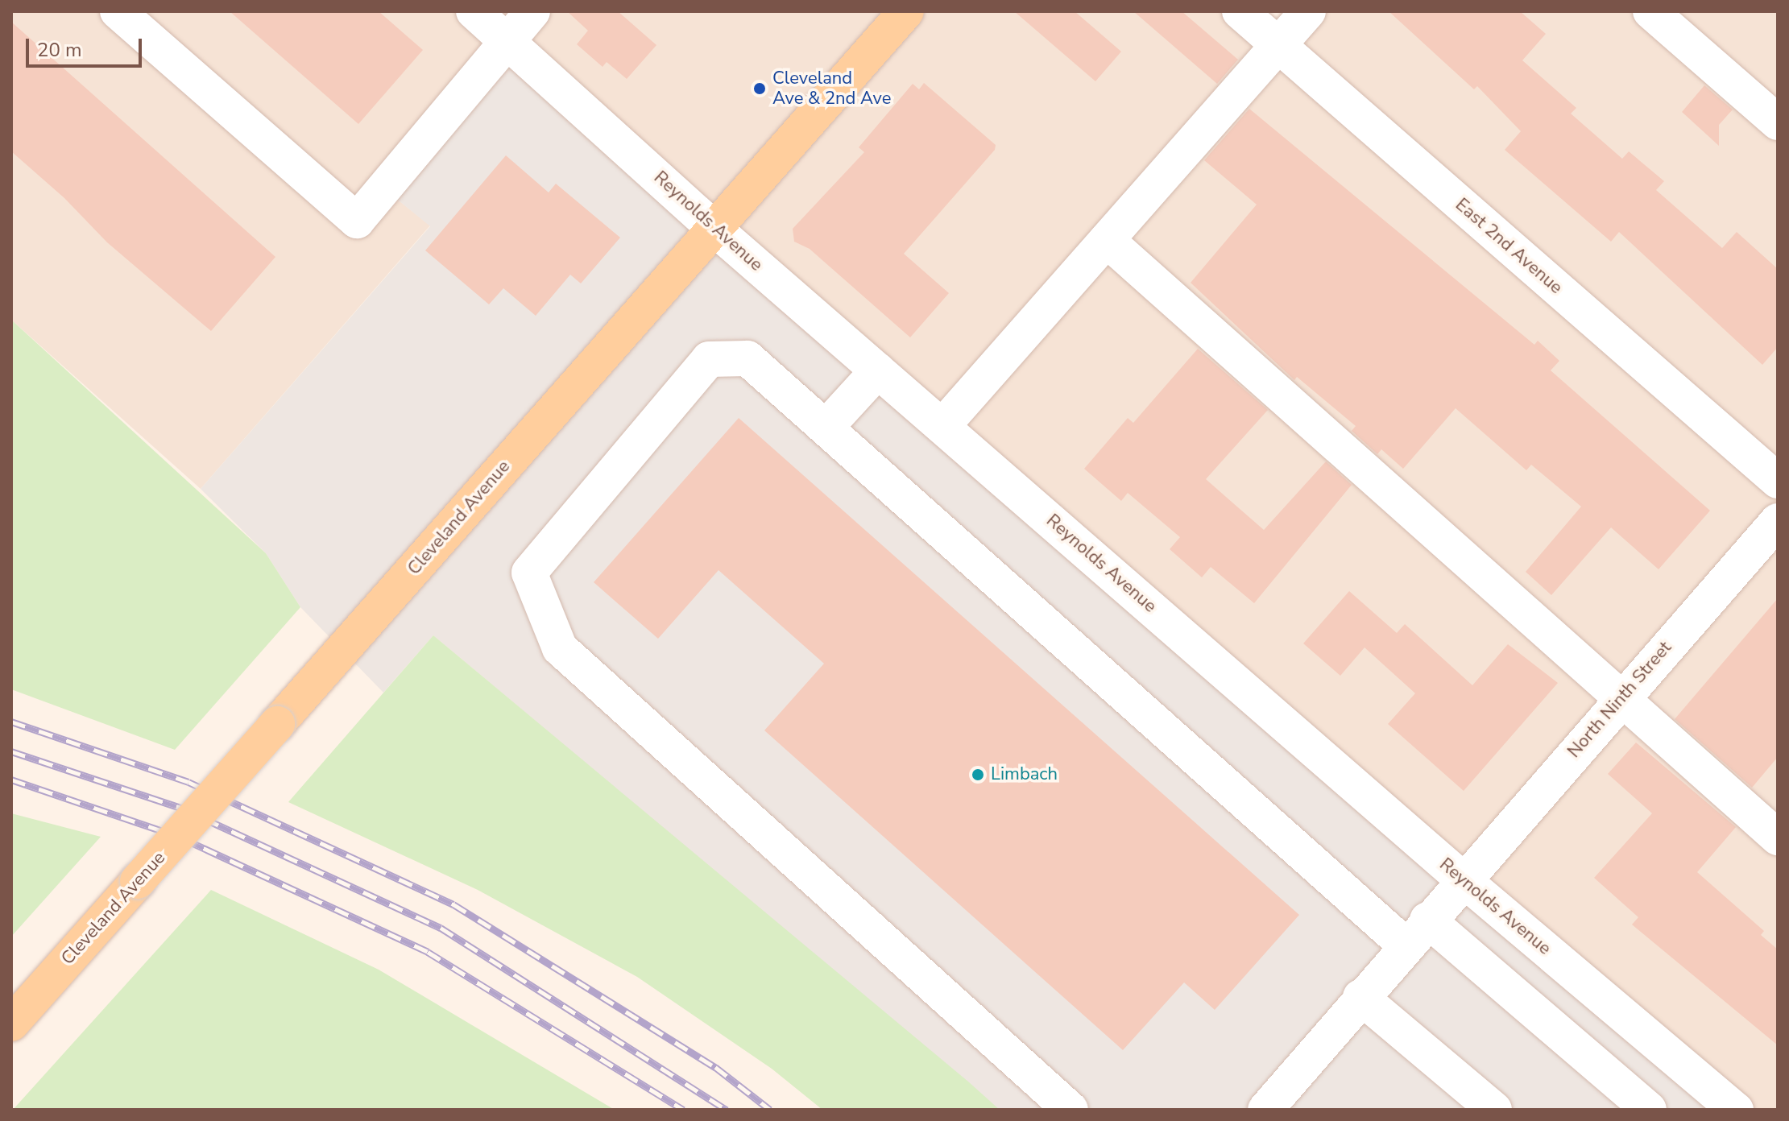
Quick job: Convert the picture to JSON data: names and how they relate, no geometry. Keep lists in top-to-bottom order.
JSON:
{
  "streets": {
    "main road": ["Cleveland Avenue"],
    "street": ["Reynolds Avenue", "East 2nd Avenue", "North Ninth Street"]
  },
  "crossings": [
    ["Reynolds Avenue", "Cleveland Avenue"],
    ["Reynolds Avenue", "North Ninth Street"]
  ],
  "places": ["Cleveland Ave & 2nd Ave", "Limbach"],
  "scale_bar": "20 m"
}
